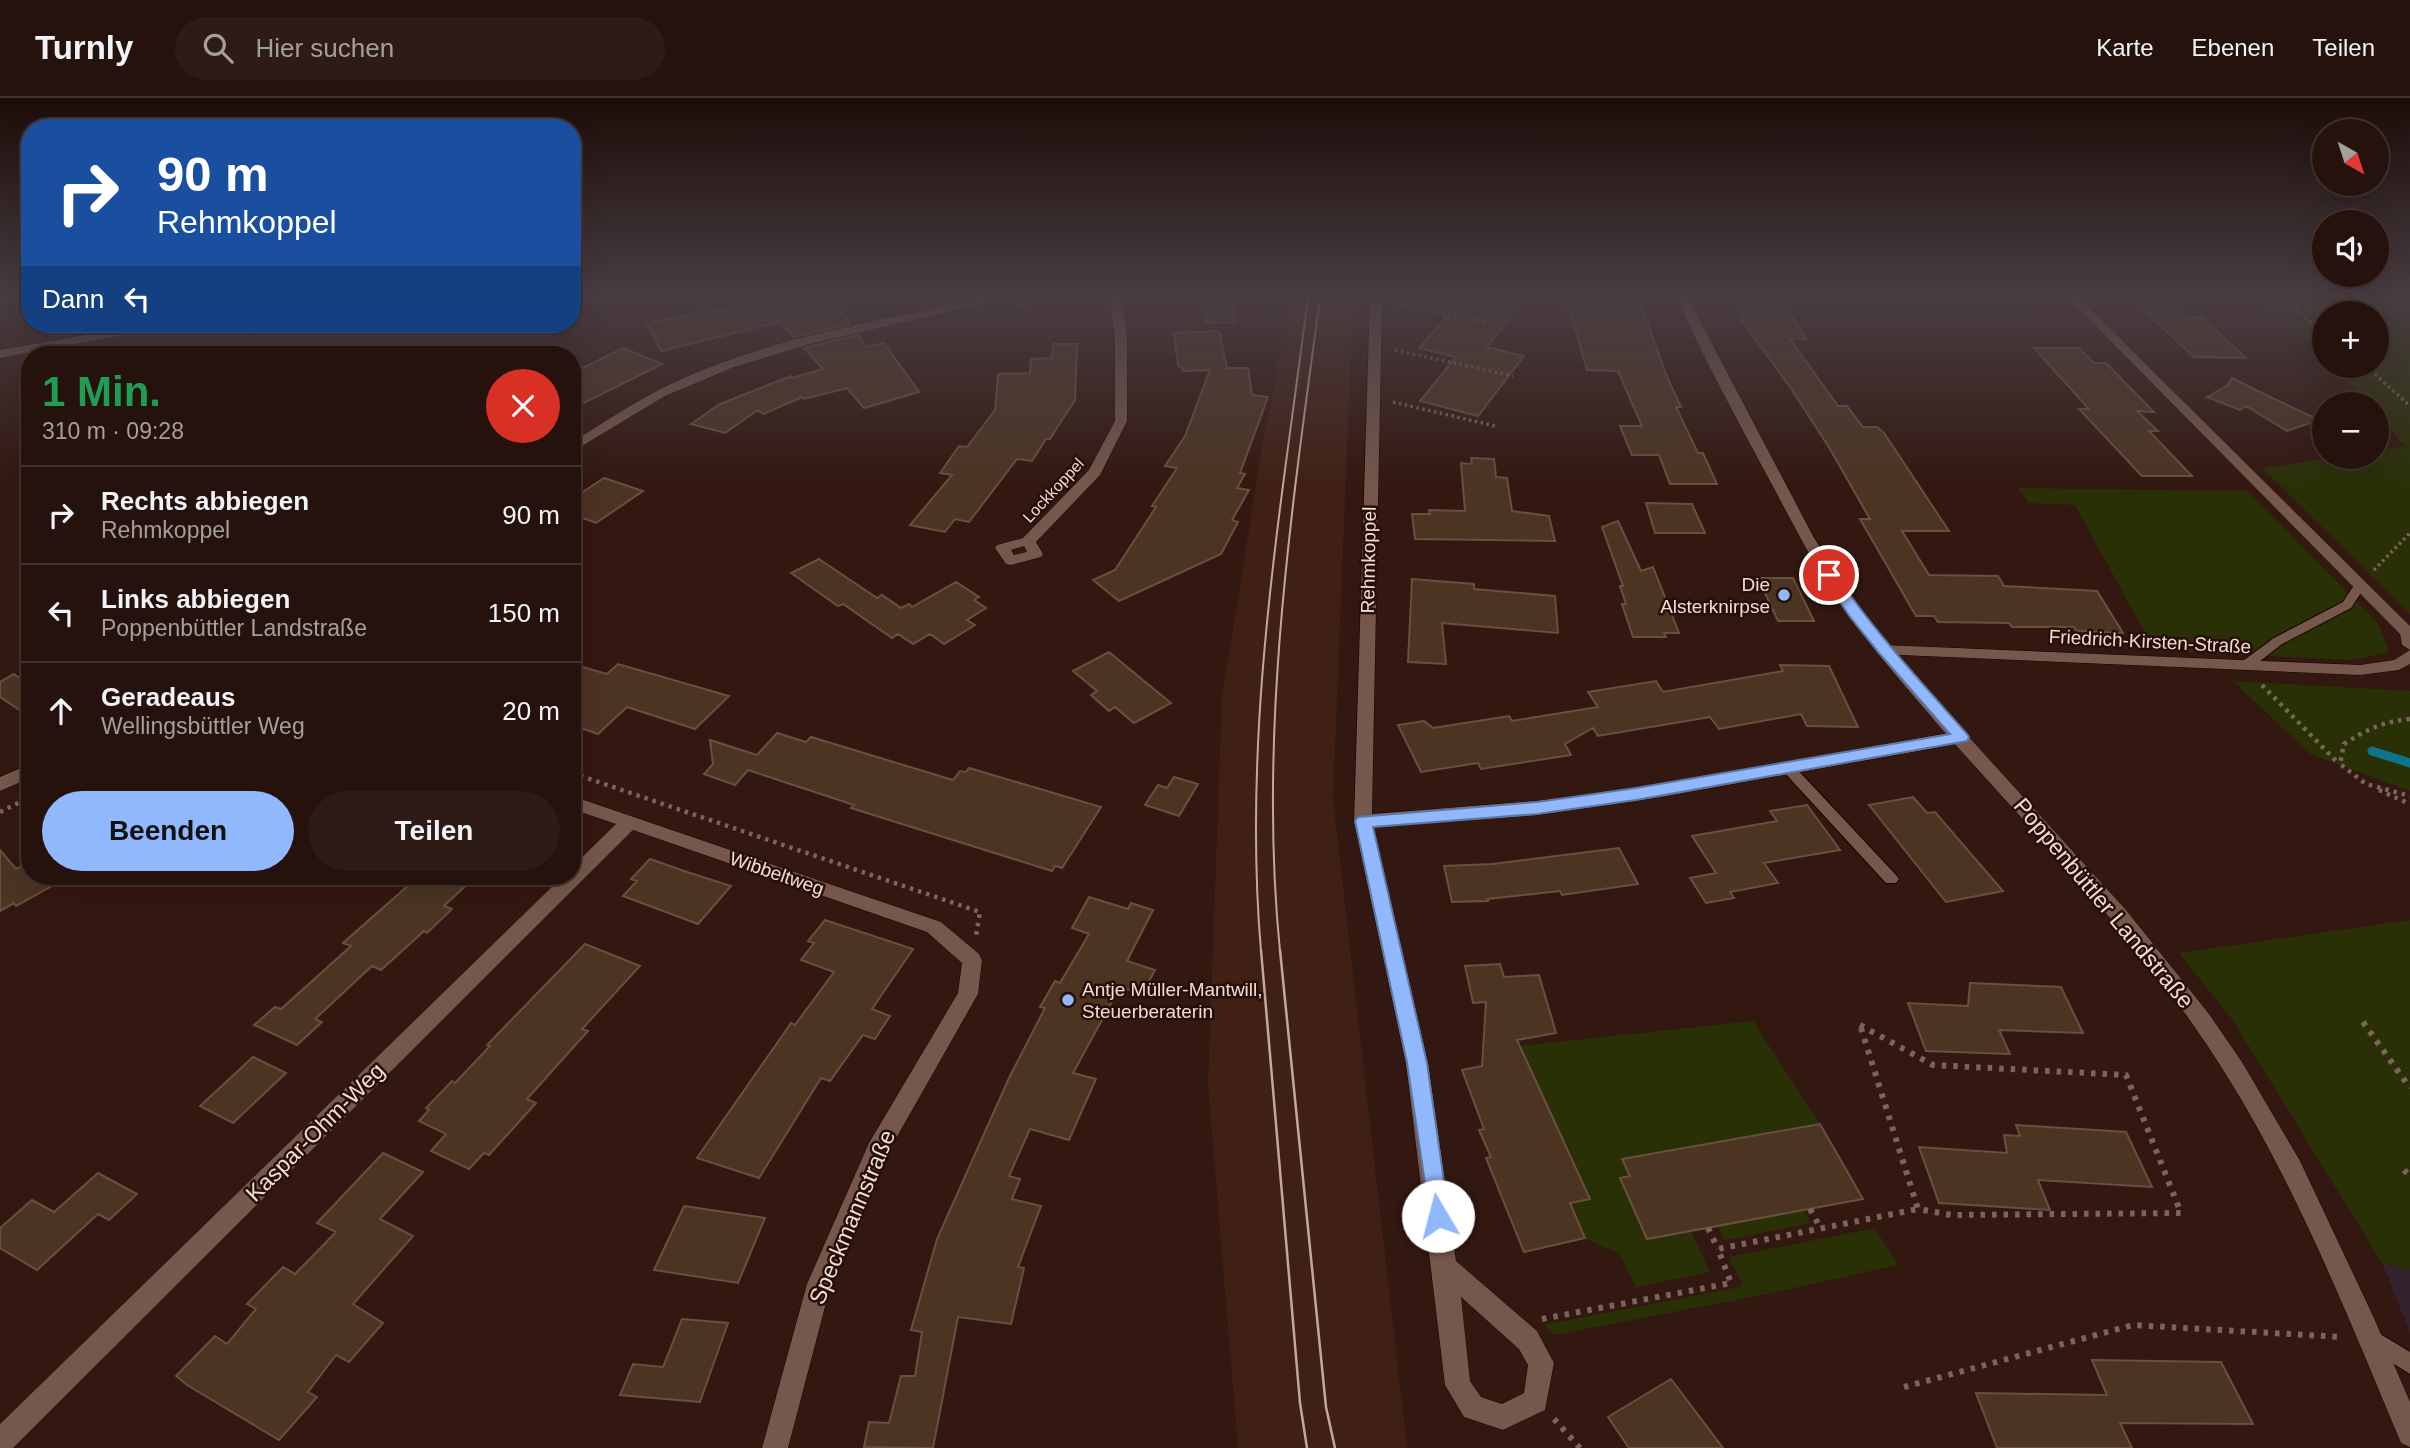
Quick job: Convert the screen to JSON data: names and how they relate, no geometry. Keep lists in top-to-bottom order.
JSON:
{
  "streets": {
    "street": [
      "Lockkoppel",
      "Rehmkoppel",
      "Friedrich-Kirsten-Straße",
      "Wibbeltweg",
      "Poppenbüttler Landstraße",
      "Kaspar-Ohm-Weg",
      "Speckmannstraße"
    ]
  },
  "crossings": [
    ["Friedrich-Kirsten-Straße", "Poppenbüttler Landstraße"],
    ["Wibbeltweg", "Kaspar-Ohm-Weg"],
    ["Wibbeltweg", "Speckmannstraße"]
  ],
  "places": ["Die Alsterknirpse", "Antje Müller-Mantwill, Steuerberaterin"],
  "north": "bottom right",
  "page": {
    "header": "Turnly",
    "search": "Hier suchen",
    "nav": ["Karte", "Ebenen", "Teilen"],
    "map_buttons": ["+", "−"],
    "turn": ["90 m", "Rehmkoppel"],
    "then": "Dann",
    "heading": ["1 Min.", "310 m · 09:28"],
    "list": [
      {
        "name": "Rechts abbiegen",
        "note": "Rehmkoppel",
        "value": "90 m"
      },
      {
        "name": "Links abbiegen",
        "note": "Poppenbüttler Landstraße",
        "value": "150 m"
      },
      {
        "name": "Geradeaus",
        "note": "Wellingsbüttler Weg",
        "value": "20 m"
      }
    ],
    "buttons": ["Beenden", "Teilen"]
  }
}
